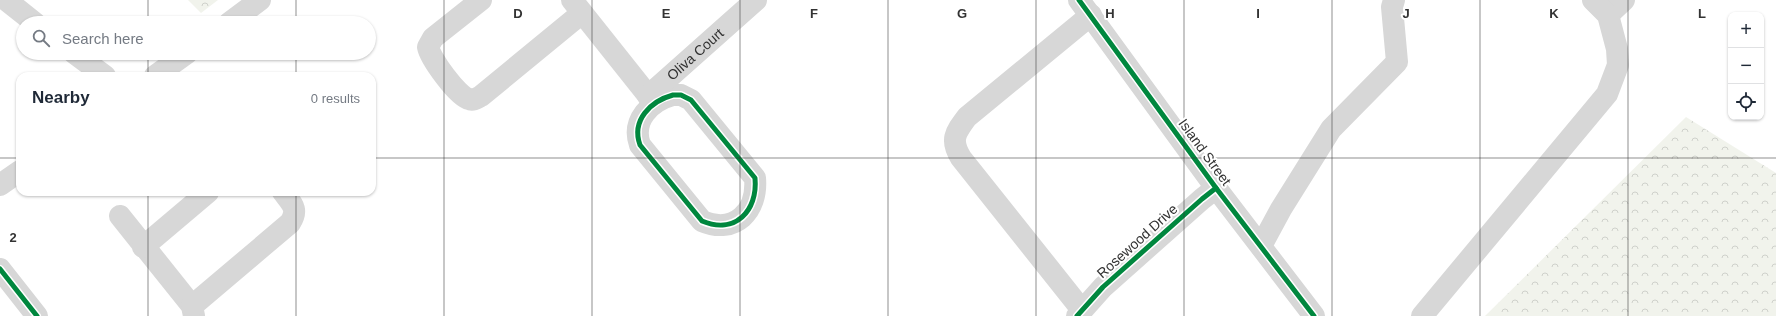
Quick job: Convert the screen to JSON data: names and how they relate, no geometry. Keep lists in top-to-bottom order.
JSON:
{
  "streets": {
    "street": ["Oliva Court", "Island Street", "Rosewood Drive"]
  },
  "crossings": [
    ["Island Street", "Rosewood Drive"]
  ],
  "page": {
    "map_buttons": ["+", "−"],
    "search": "Search here",
    "heading": ["Nearby", "0 results"]
  },
  "grid": {
    "columns": [
      "D",
      "E",
      "F",
      "G",
      "H",
      "I",
      "J",
      "K",
      "L"
    ],
    "rows": ["2"]
  }
}
